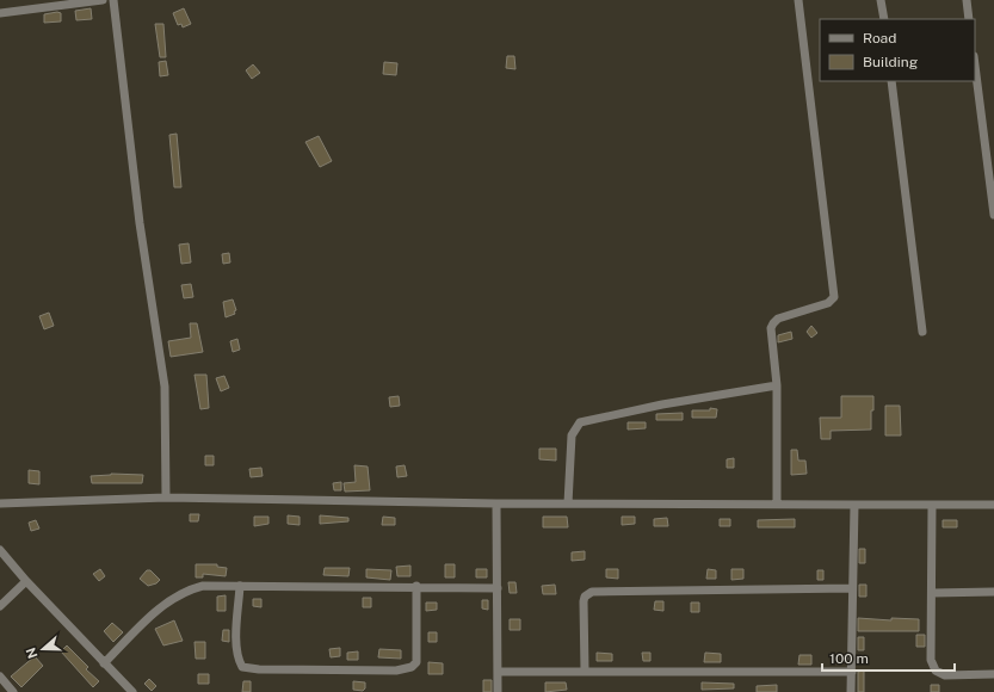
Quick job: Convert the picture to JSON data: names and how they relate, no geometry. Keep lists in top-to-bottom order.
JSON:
{
  "legend": ["Road", "Building"],
  "scale_bar": "100 m",
  "north": "left"
}
